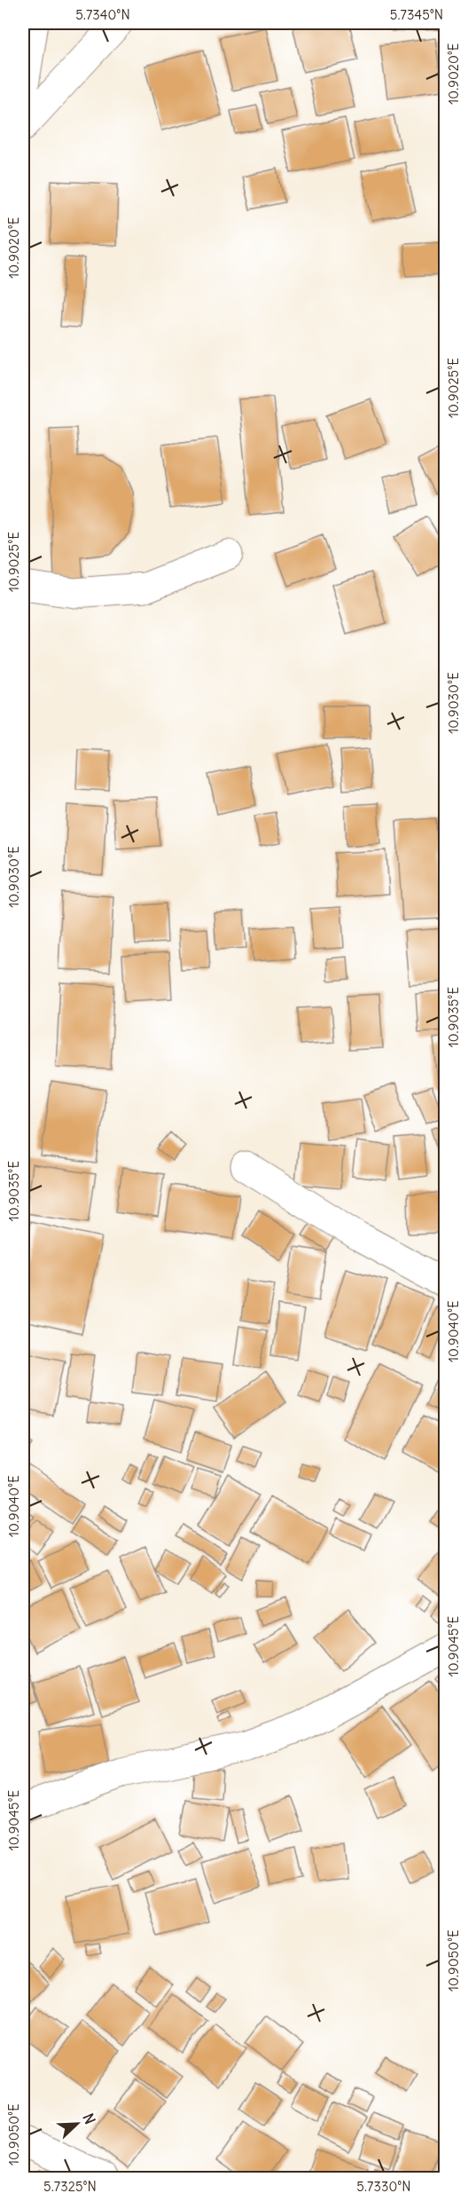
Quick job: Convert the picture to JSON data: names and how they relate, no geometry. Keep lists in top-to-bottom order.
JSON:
{
  "north": "top right",
  "coordinates": [
    "5.7340°N",
    "5.7345°N",
    "10.9020°E",
    "10.9025°E",
    "10.9030°E",
    "10.9035°E",
    "10.9040°E",
    "10.9045°E",
    "10.9050°E",
    "5.7325°N",
    "5.7330°N"
  ]
}
